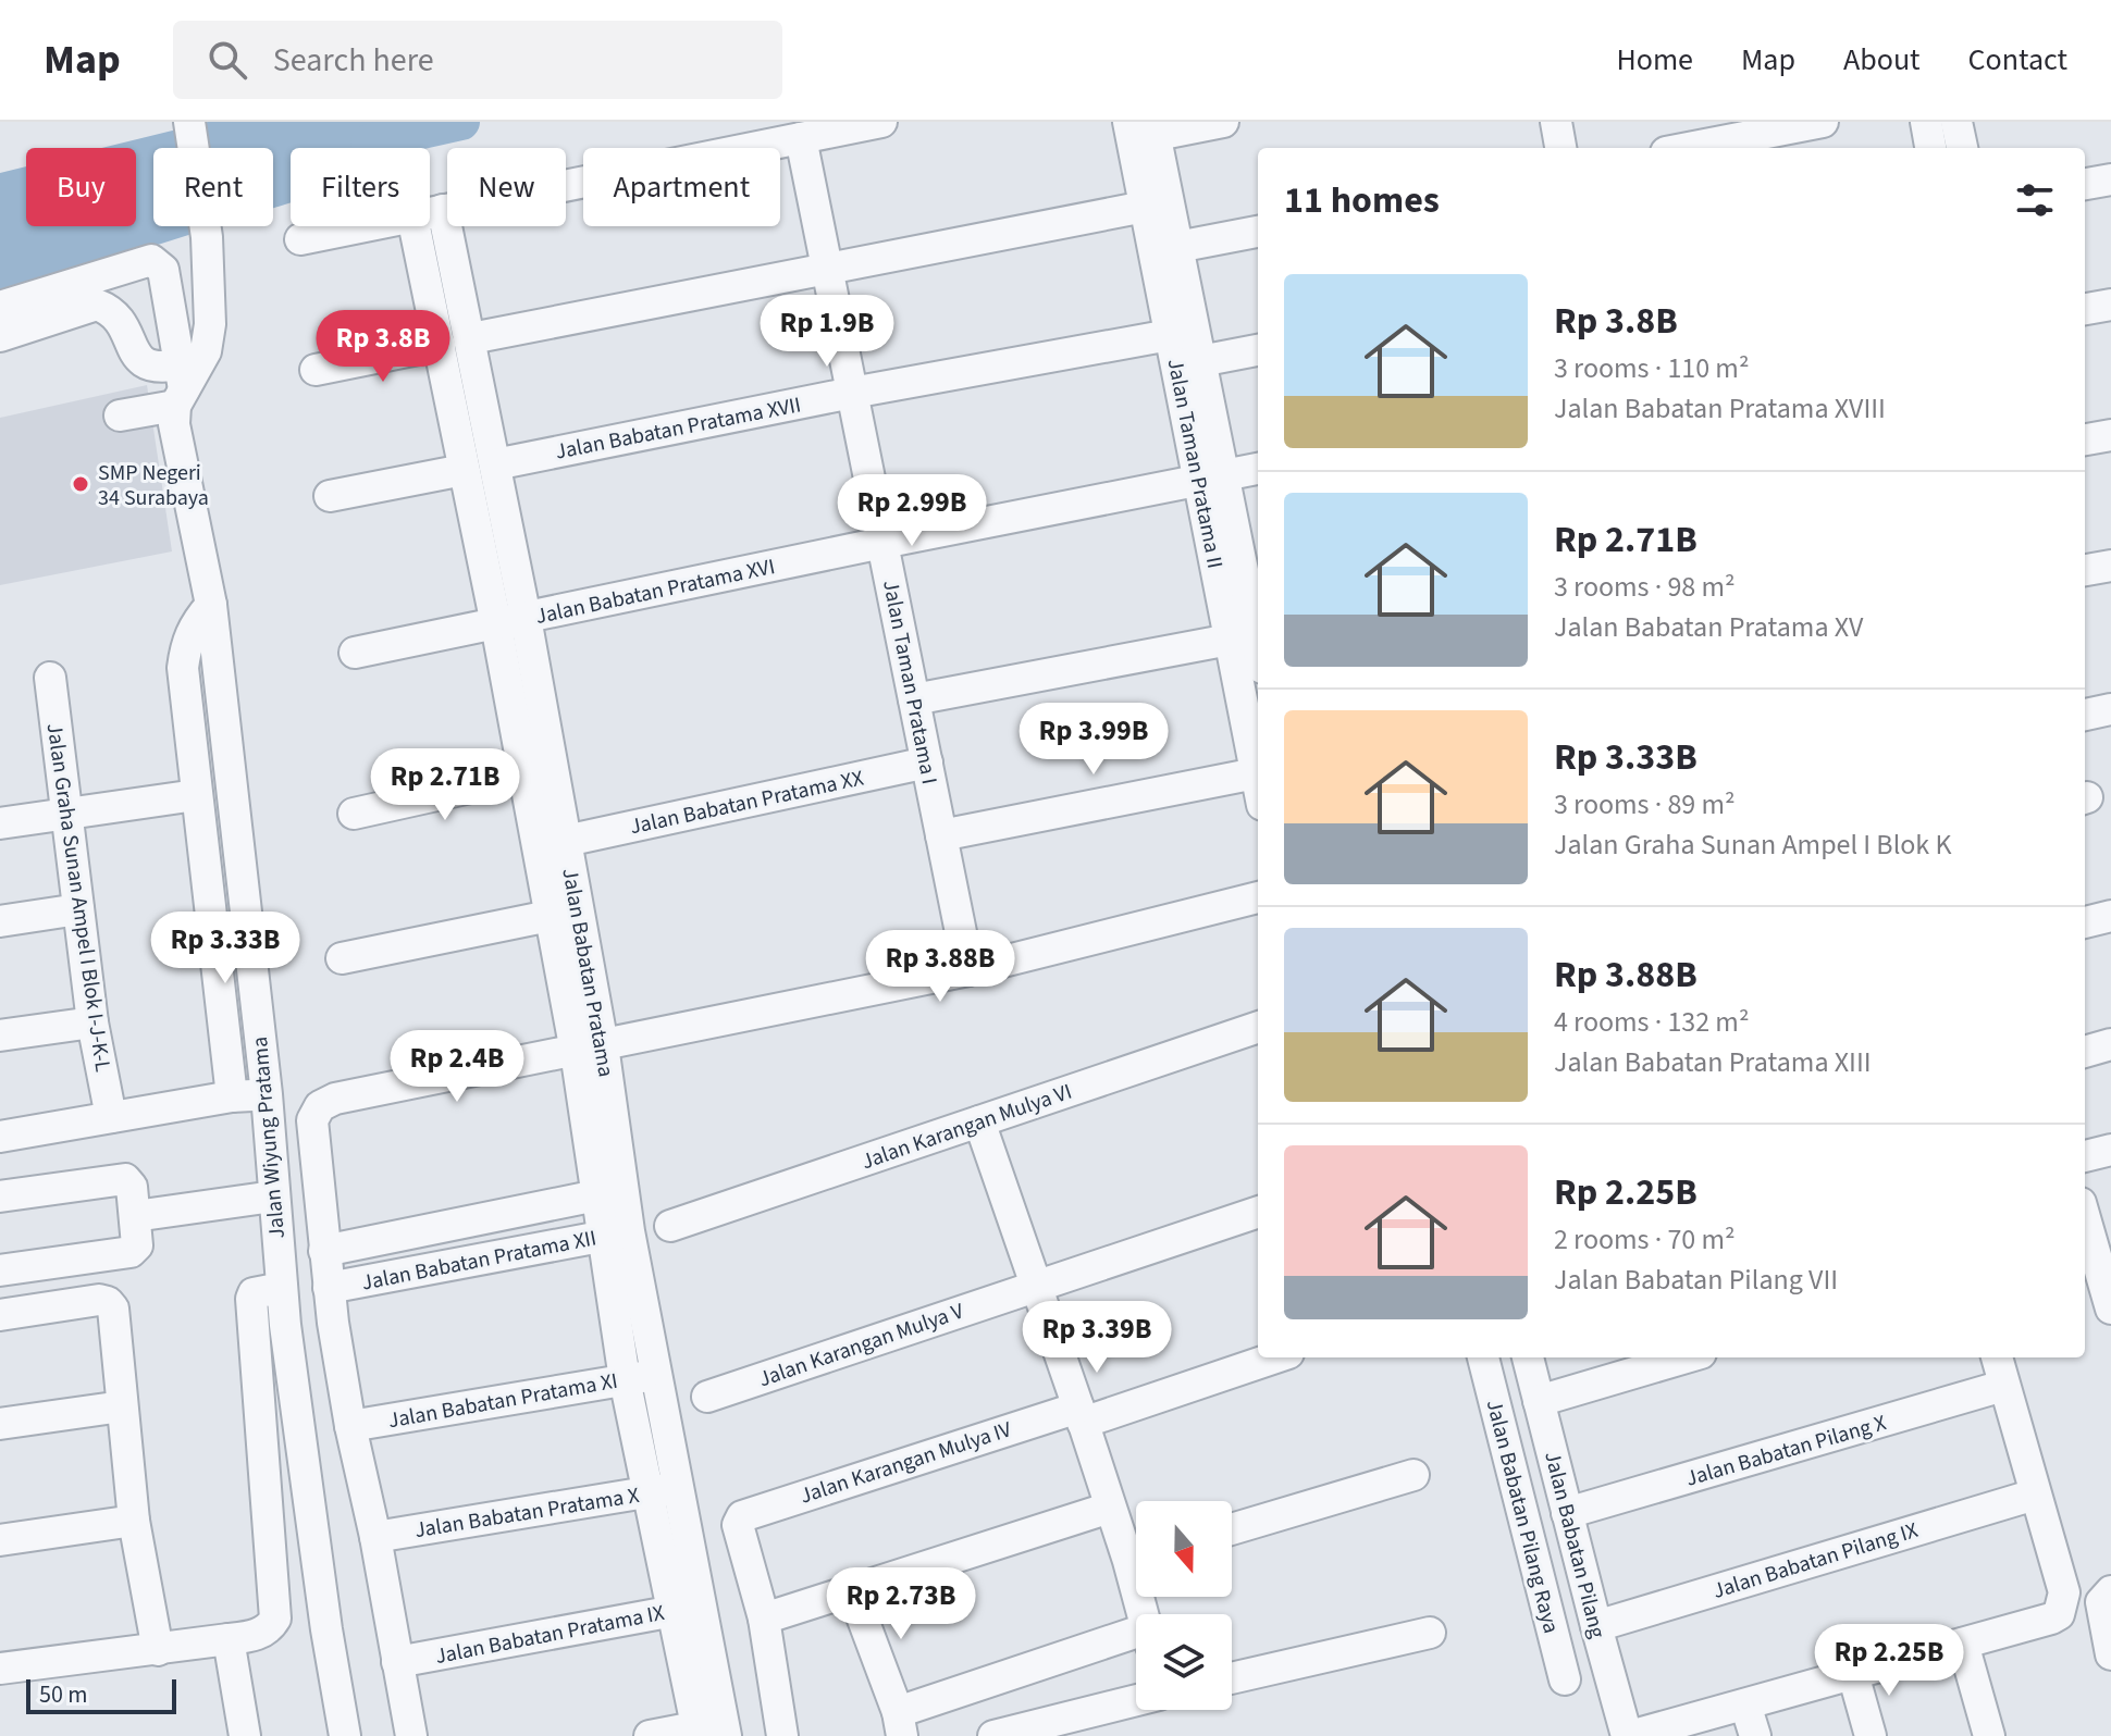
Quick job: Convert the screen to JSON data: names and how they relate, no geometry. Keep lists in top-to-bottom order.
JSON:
{
  "streets": {
    "street": [
      "Jalan Babatan Pratama XVII",
      "Jalan Taman Pratama II",
      "Jalan Babatan Pratama XVI",
      "Jalan Taman Pratama I",
      "Jalan Babatan Pratama XX",
      "Jalan Graha Sunan Ampel I Blok I-J-K-L",
      "Jalan Babatan Pratama",
      "Jalan Karangan Mulya VI",
      "Jalan Wiyung Pratama",
      "Jalan Babatan Pratama XII",
      "Jalan Karangan Mulya V",
      "Jalan Babatan Pratama XI",
      "Jalan Babatan Pilang X",
      "Jalan Karangan Mulya IV",
      "Jalan Babatan Pratama X",
      "Jalan Babatan Pilang Raya",
      "Jalan Babatan Pilang",
      "Jalan Babatan Pilang IX",
      "Jalan Babatan Pratama IX"
    ]
  },
  "crossings": [
    ["Jalan Babatan Pratama XVII", "Jalan Taman Pratama II"],
    ["Jalan Babatan Pratama XVII", "Jalan Taman Pratama I"],
    ["Jalan Babatan Pratama XVII", "Jalan Babatan Pratama"],
    ["Jalan Taman Pratama II", "Jalan Babatan Pratama XVI"],
    ["Jalan Babatan Pratama XVI", "Jalan Taman Pratama I"],
    ["Jalan Babatan Pratama XVI", "Jalan Babatan Pratama"],
    ["Jalan Taman Pratama I", "Jalan Babatan Pratama XX"],
    ["Jalan Babatan Pratama XX", "Jalan Babatan Pratama"],
    ["Jalan Babatan Pratama", "Jalan Wiyung Pratama"],
    ["Jalan Babatan Pratama", "Jalan Babatan Pratama XII"],
    ["Jalan Babatan Pratama", "Jalan Babatan Pratama XI"],
    ["Jalan Babatan Pratama", "Jalan Babatan Pratama X"],
    ["Jalan Babatan Pratama", "Jalan Babatan Pratama IX"],
    ["Jalan Wiyung Pratama", "Jalan Babatan Pratama XII"],
    ["Jalan Wiyung Pratama", "Jalan Babatan Pratama XI"],
    ["Jalan Wiyung Pratama", "Jalan Babatan Pratama X"],
    ["Jalan Wiyung Pratama", "Jalan Babatan Pratama IX"],
    ["Jalan Babatan Pilang X", "Jalan Babatan Pilang"],
    ["Jalan Babatan Pilang", "Jalan Babatan Pilang IX"]
  ],
  "places": ["SMP Negeri 34 Surabaya"],
  "scale_bar": "50 m",
  "north": "bottom",
  "page": {
    "header": "Map",
    "search": "Search here",
    "nav": [
      "Home",
      "Map",
      "About",
      "Contact"
    ],
    "chip": [
      "Buy",
      "Rent",
      "Filters",
      "New",
      "Apartment"
    ],
    "heading": "11 homes",
    "list": [
      {
        "name": "Rp 3.8B",
        "note": "3 rooms · 110 m² · Jalan Babatan Pratama XVIII"
      },
      {
        "name": "Rp 2.71B",
        "note": "3 rooms · 98 m² · Jalan Babatan Pratama XV"
      },
      {
        "name": "Rp 3.33B",
        "note": "3 rooms · 89 m² · Jalan Graha Sunan Ampel I Blok K"
      },
      {
        "name": "Rp 3.88B",
        "note": "4 rooms · 132 m² · Jalan Babatan Pratama XIII"
      },
      {
        "name": "Rp 2.25B",
        "note": "2 rooms · 70 m² · Jalan Babatan Pilang VII"
      }
    ],
    "price": [
      "Rp 1.9B",
      "Rp 3.8B",
      "Rp 2.99B",
      "Rp 3.99B",
      "Rp 2.71B",
      "Rp 3.33B",
      "Rp 3.88B",
      "Rp 2.4B",
      "Rp 3.39B",
      "Rp 2.73B",
      "Rp 2.25B"
    ],
    "scale": "50 m"
  }
}
